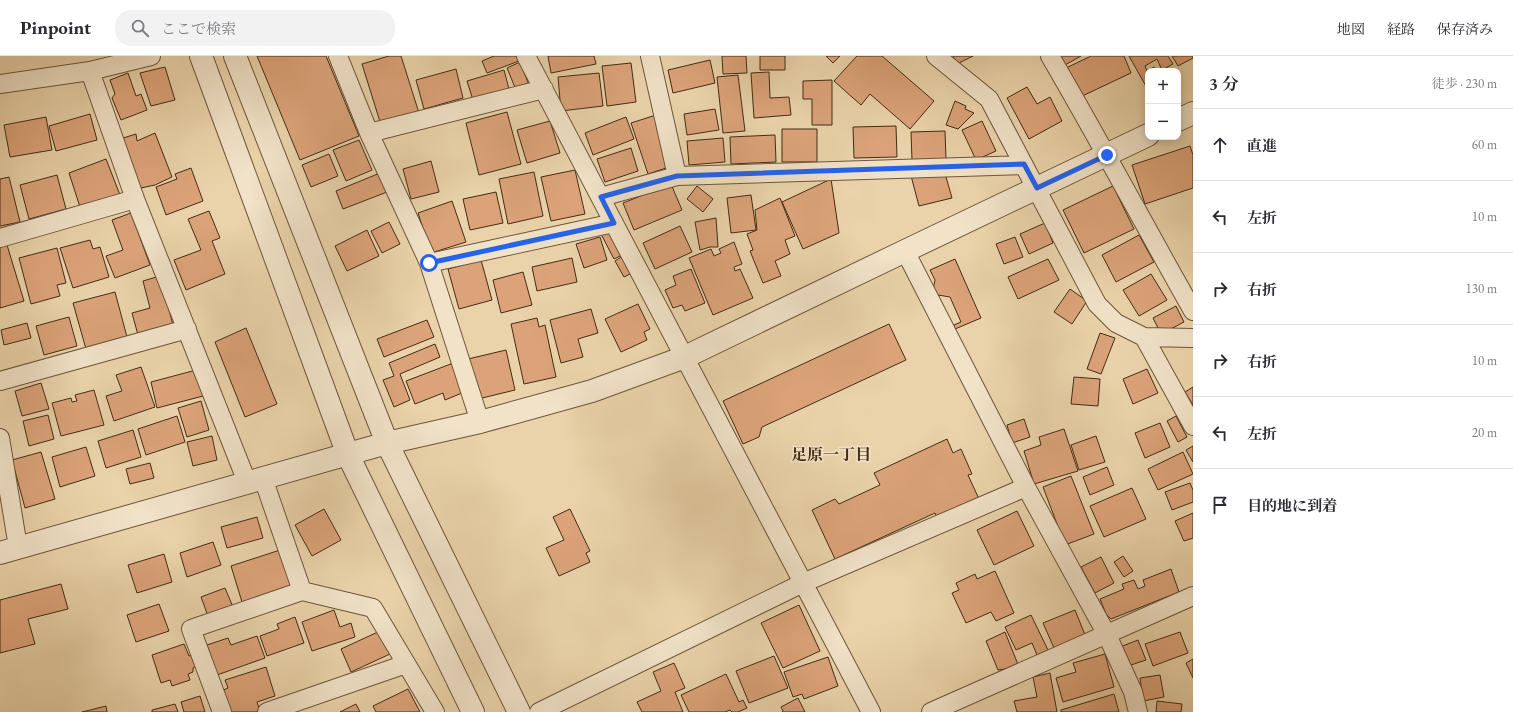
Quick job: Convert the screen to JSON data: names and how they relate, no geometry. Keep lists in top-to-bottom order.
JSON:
{
  "districts": ["足原一丁目"],
  "page": {
    "header": "Pinpoint",
    "search": "ここで検索",
    "nav": ["地図", "経路", "保存済み"],
    "heading": ["3 分", "徒歩 · 230 m"],
    "map_buttons": ["+", "−"],
    "list": [
      ["直進", "60 m"],
      ["左折", "10 m"],
      ["右折", "130 m"],
      ["右折", "10 m"],
      ["左折", "20 m"],
      "目的地に到着"
    ]
  }
}
